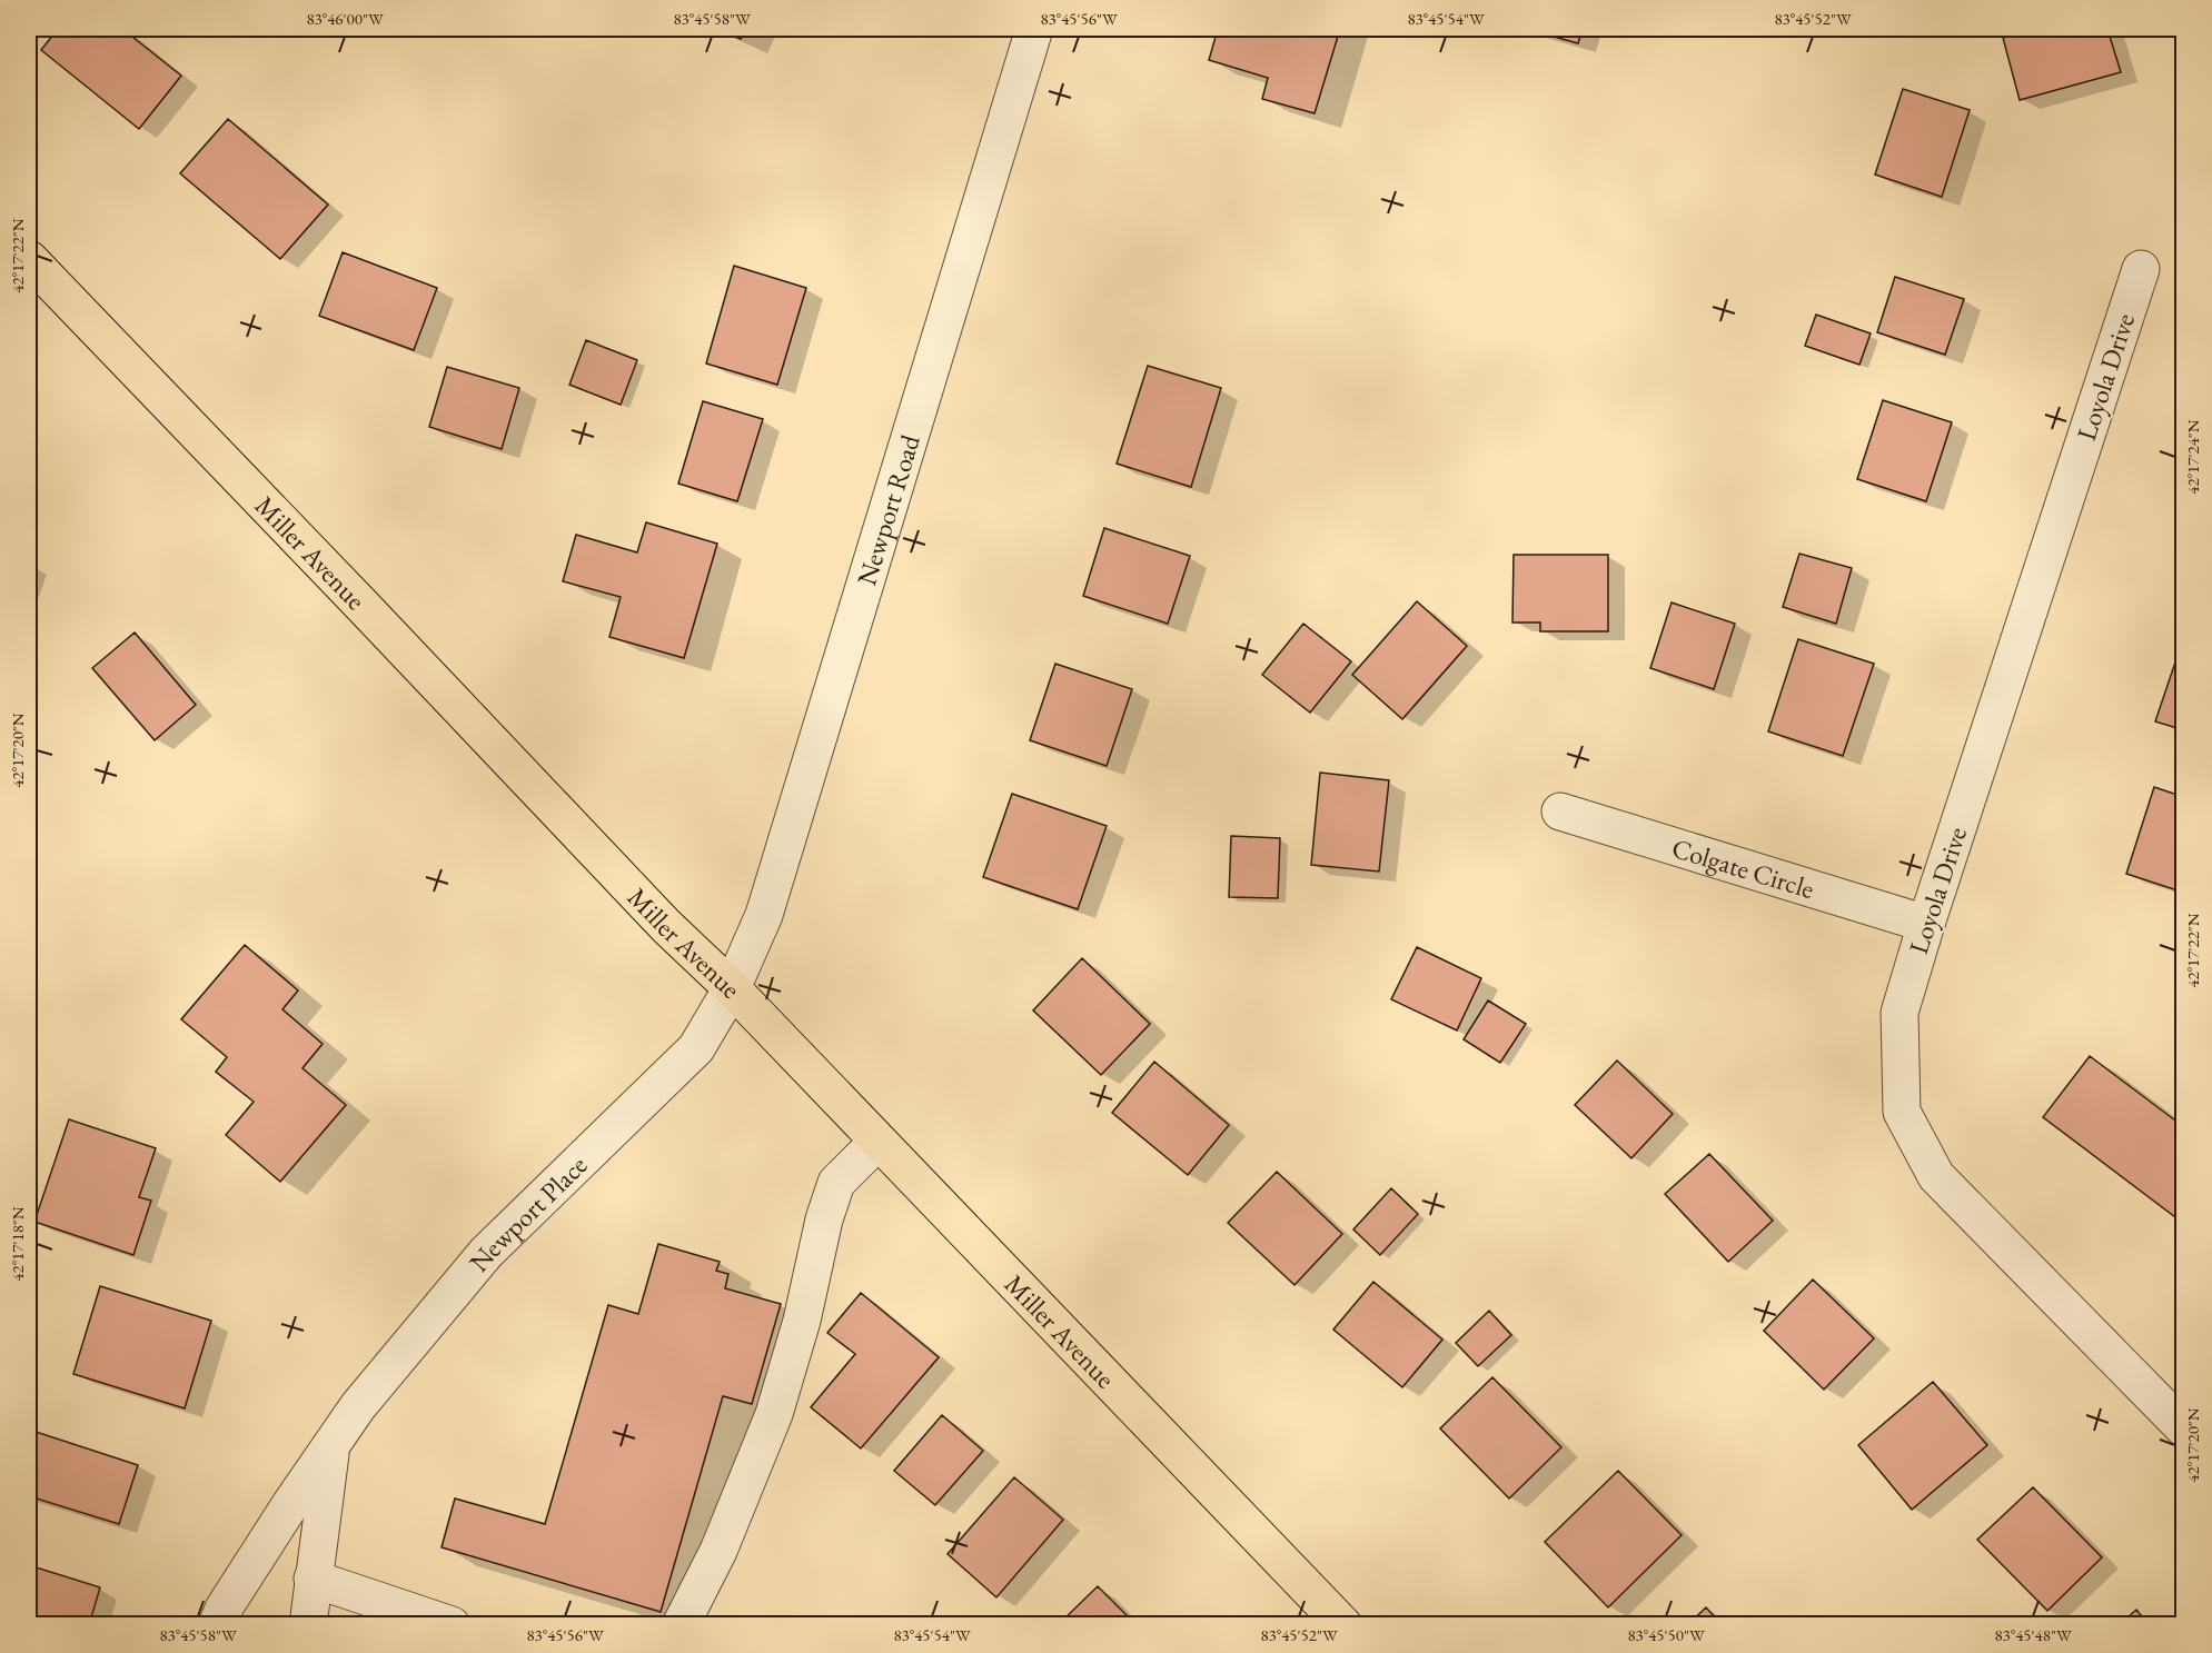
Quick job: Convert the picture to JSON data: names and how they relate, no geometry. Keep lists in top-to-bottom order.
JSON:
{
  "streets": {
    "main road": ["Miller Avenue"],
    "street": [
      "Loyola Drive",
      "Newport Road",
      "Colgate Circle",
      "Newport Place"
    ]
  },
  "crossings": [
    ["Loyola Drive", "Colgate Circle"],
    ["Newport Road", "Miller Avenue"],
    ["Newport Road", "Newport Place"],
    ["Miller Avenue", "Newport Place"]
  ],
  "coordinates": [
    "83°46'00\"W",
    "83°45'58\"W",
    "83°45'56\"W",
    "83°45'54\"W",
    "83°45'52\"W",
    "42°17'22\"N",
    "42°17'24\"N",
    "42°17'20\"N",
    "42°17'18\"N",
    "83°45'50\"W",
    "83°45'48\"W"
  ]
}
